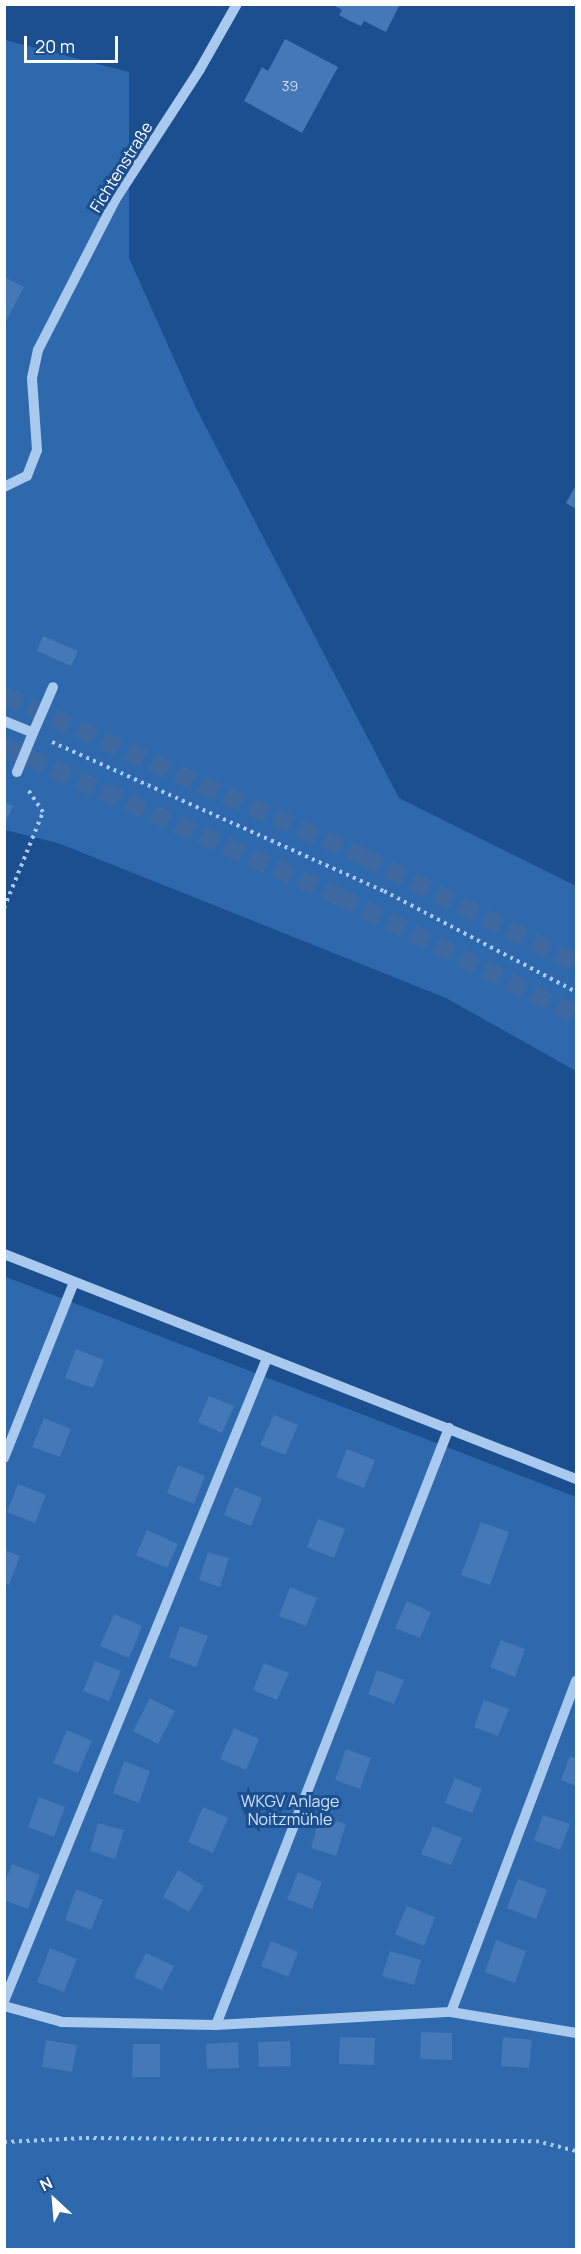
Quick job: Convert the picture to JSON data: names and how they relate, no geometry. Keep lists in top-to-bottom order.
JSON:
{
  "streets": {
    "street": ["Fichtenstraße"]
  },
  "parks": ["WKGV Anlage Noitzmühle"],
  "house_numbers": ["39"],
  "scale_bar": "20 m",
  "north": "top left"
}
